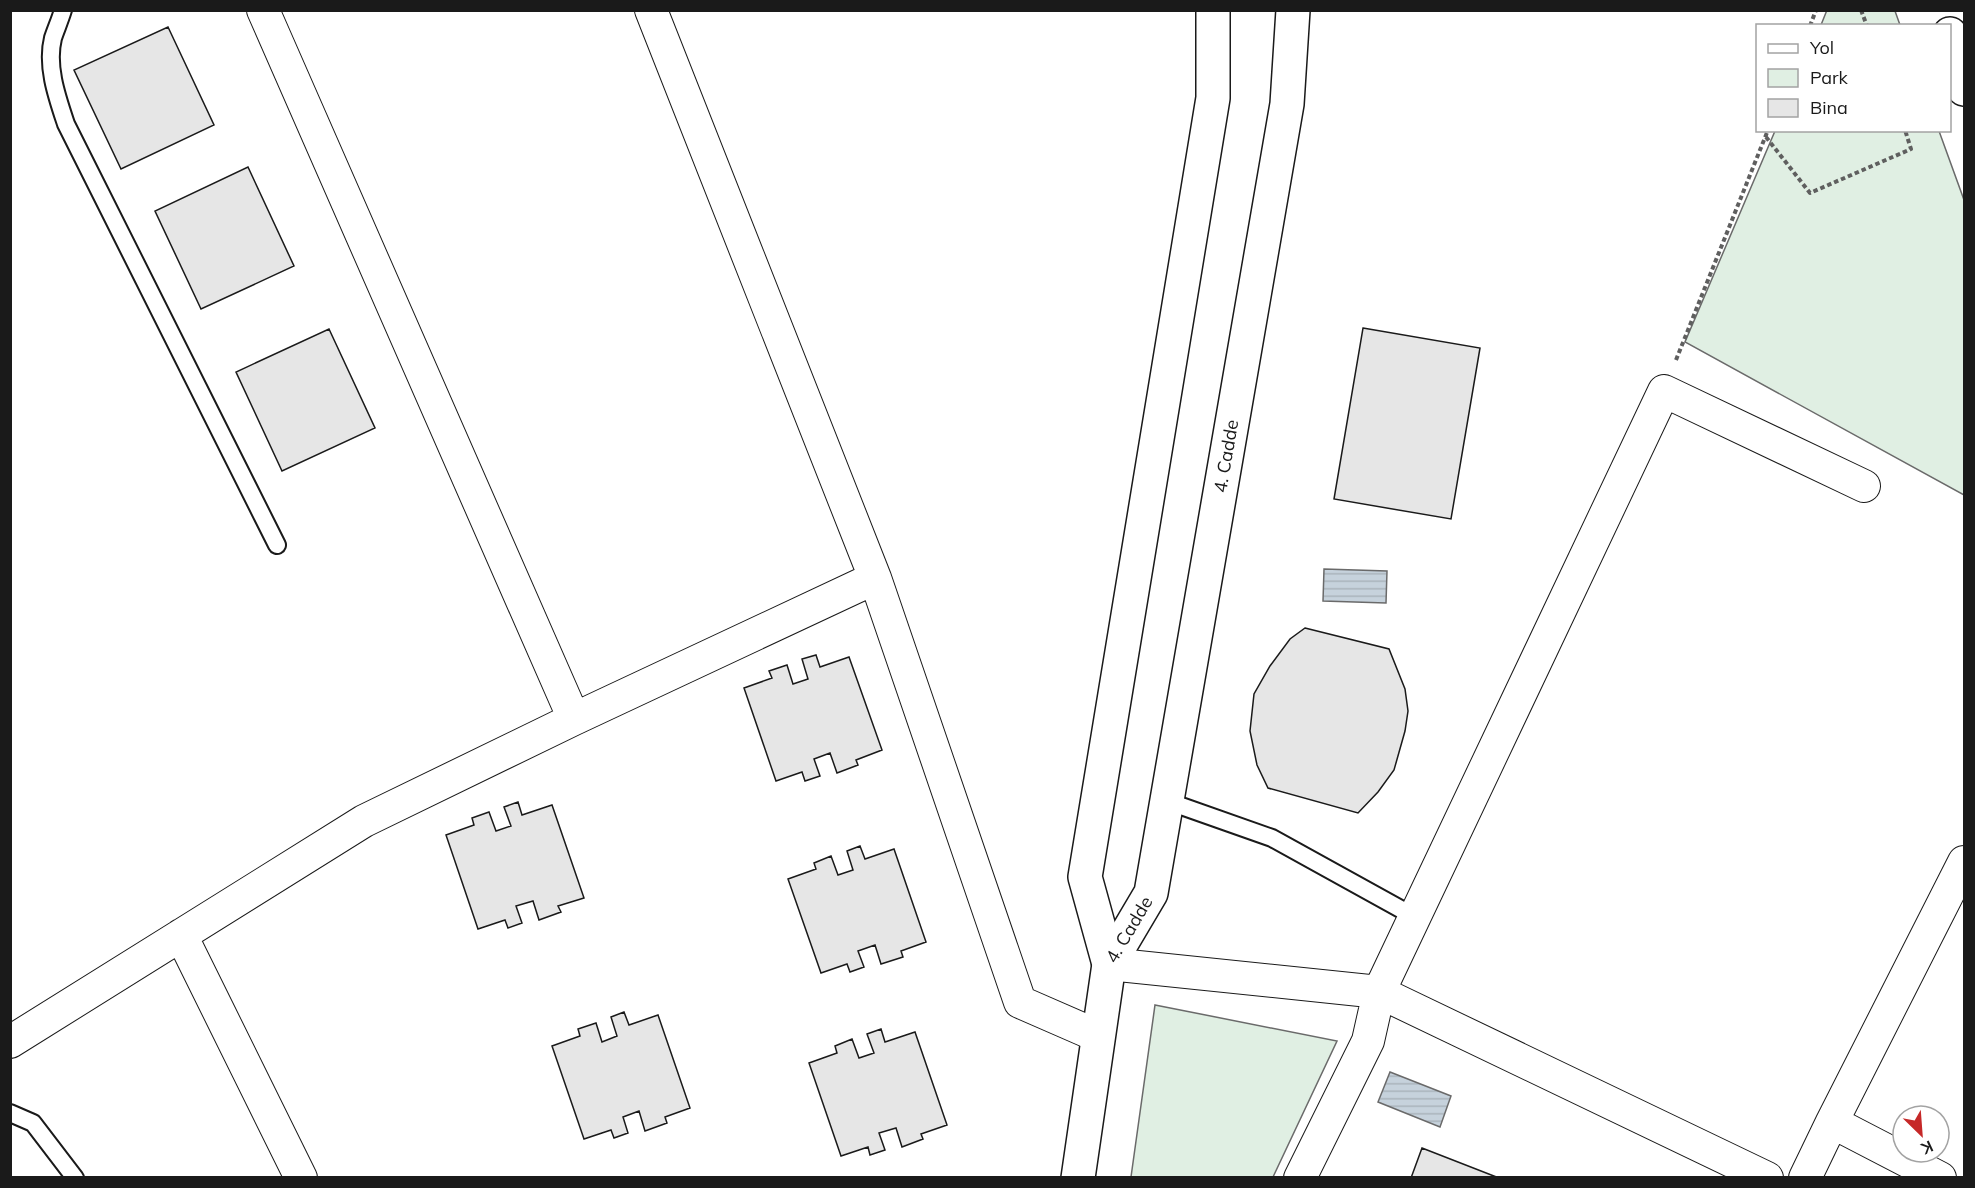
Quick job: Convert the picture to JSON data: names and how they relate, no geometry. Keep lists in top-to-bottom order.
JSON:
{
  "streets": {
    "street": ["4. Cadde"]
  },
  "legend": ["Yol", "Park", "Bina"],
  "north": "bottom right"
}
